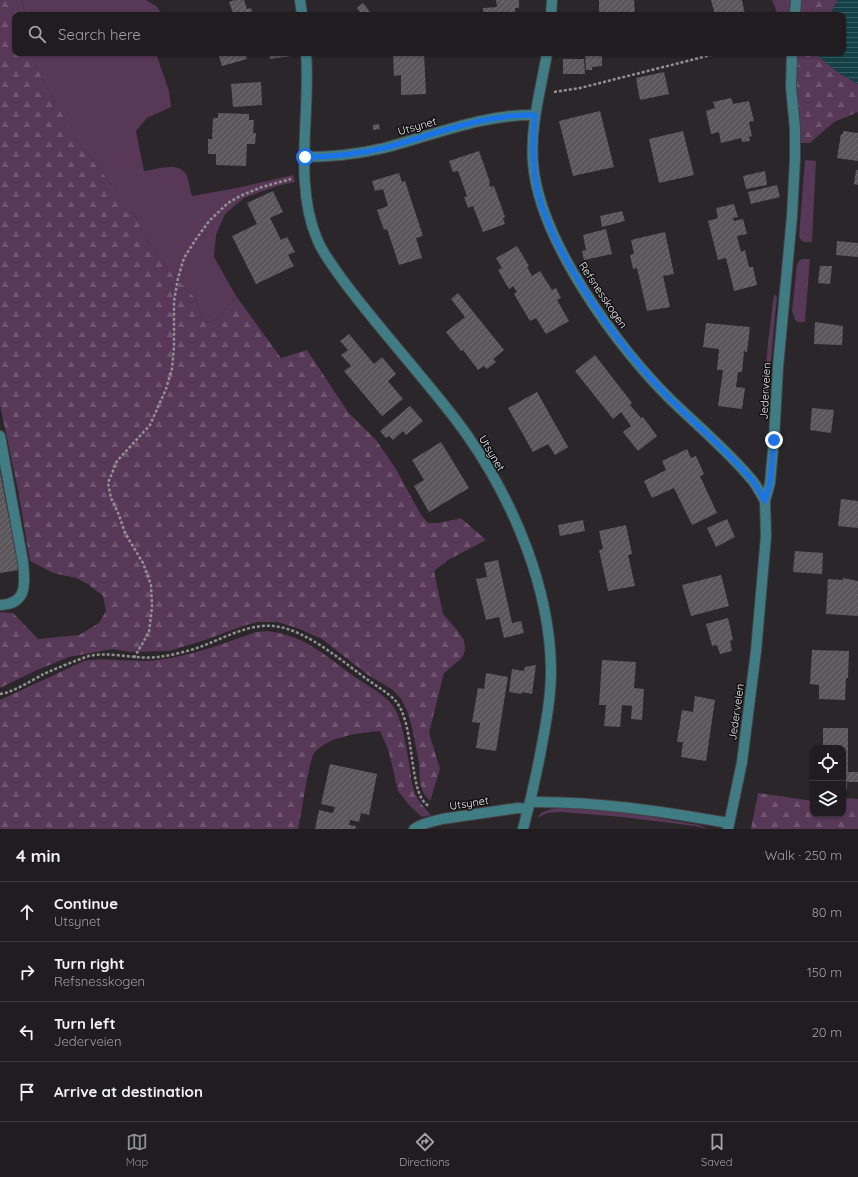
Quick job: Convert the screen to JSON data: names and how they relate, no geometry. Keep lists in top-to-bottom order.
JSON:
{
  "streets": {
    "street": ["Utsynet", "Refsnesskogen", "Jederveien"]
  },
  "crossings": [
    ["Utsynet", "Refsnesskogen"],
    ["Utsynet", "Jederveien"],
    ["Refsnesskogen", "Jederveien"]
  ],
  "page": {
    "search": "Search here",
    "heading": ["4 min", "Walk · 250 m"],
    "list": [
      ["Continue", "Utsynet", "80 m"],
      ["Turn right", "Refsnesskogen", "150 m"],
      ["Turn left", "Jederveien", "20 m"],
      "Arrive at destination"
    ],
    "nav": ["Map", "Directions", "Saved"]
  }
}
